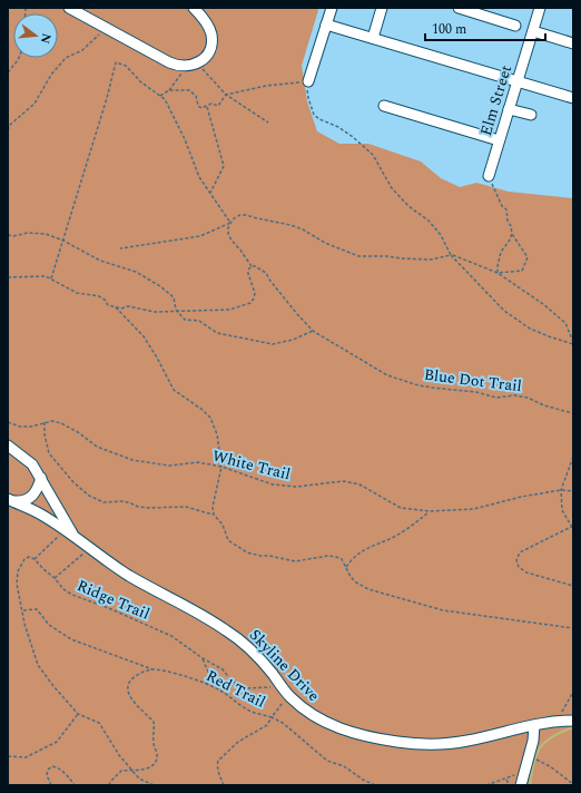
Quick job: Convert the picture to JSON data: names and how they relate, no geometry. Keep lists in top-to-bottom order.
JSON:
{
  "streets": {
    "street": ["Elm Street", "Skyline Drive"],
    "path": [
      "Blue Dot Trail",
      "White Trail",
      "Ridge Trail",
      "Red Trail"
    ]
  },
  "crossings": [
    ["Ridge Trail", "Skyline Drive"],
    ["Skyline Drive", "Red Trail"]
  ],
  "scale_bar": "100 m",
  "north": "right"
}
